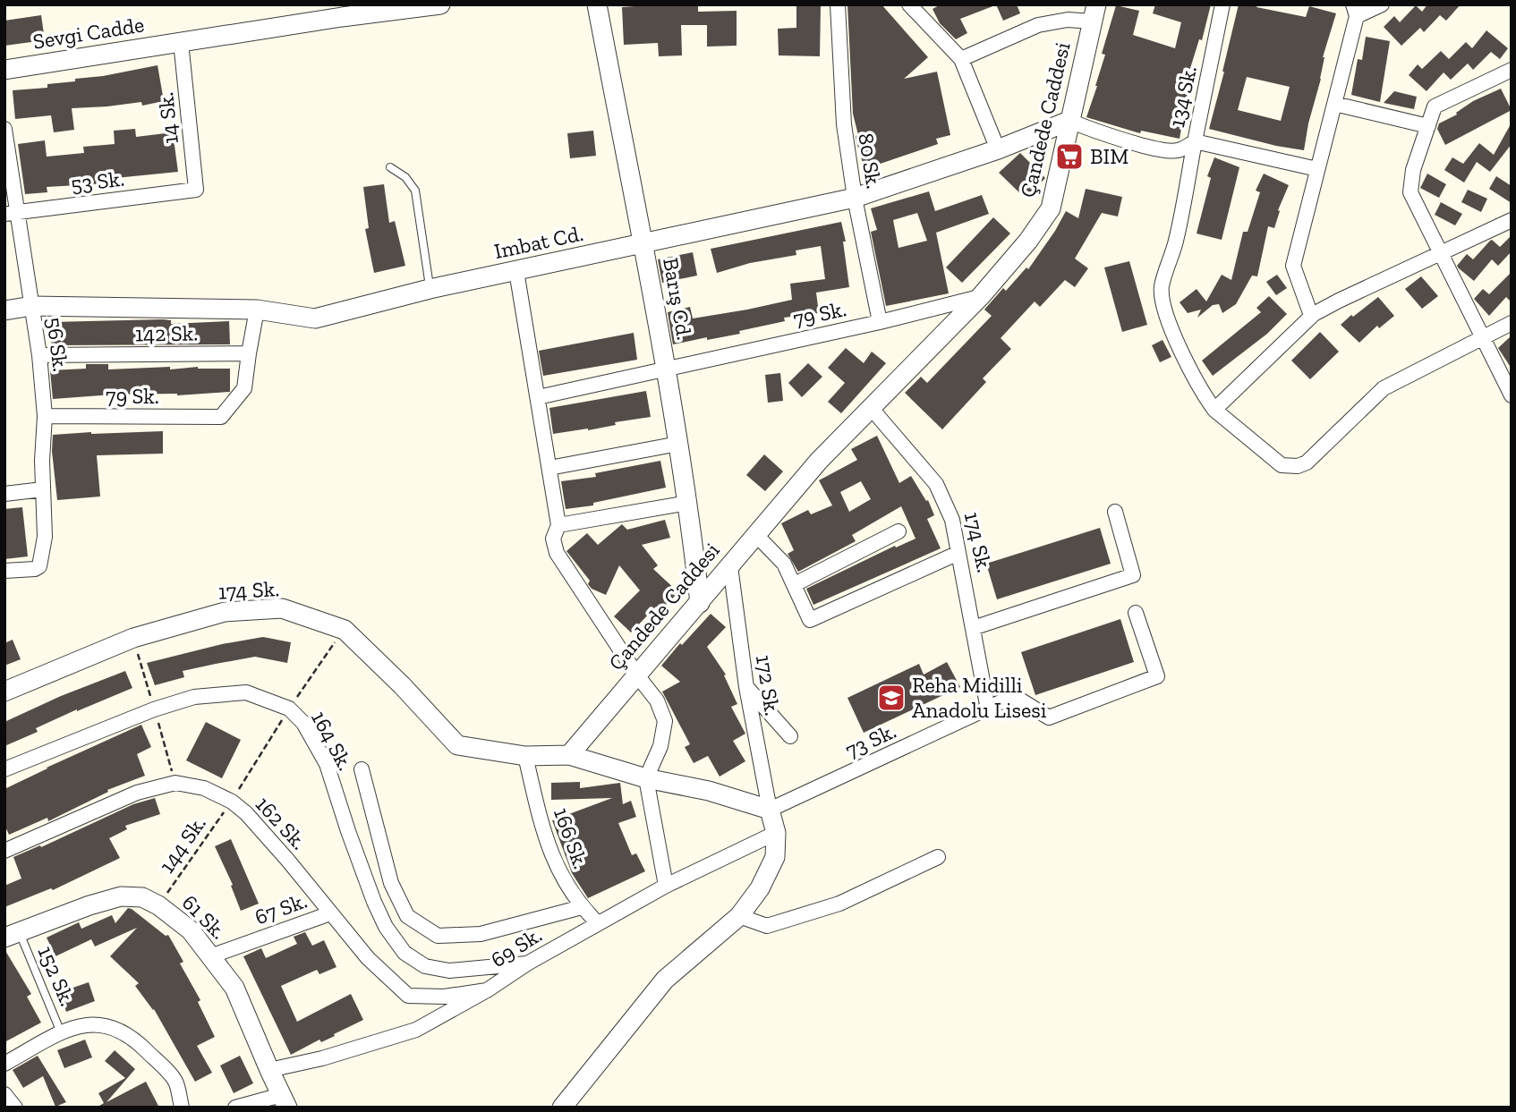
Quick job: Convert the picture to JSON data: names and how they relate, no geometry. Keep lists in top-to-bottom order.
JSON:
{
  "streets": {
    "street": [
      "Sevgi Cadde",
      "134 Sk.",
      "14 Sk.",
      "Çandede Caddesi",
      "80 Sk.",
      "53 Sk.",
      "Imbat Cd.",
      "Barış Cd.",
      "79 Sk.",
      "142 Sk.",
      "56 Sk.",
      "174 Sk.",
      "172 Sk.",
      "164 Sk.",
      "73 Sk.",
      "162 Sk.",
      "166 Sk.",
      "67 Sk.",
      "61 Sk.",
      "69 Sk."
    ],
    "lane": ["152 Sk."],
    "path": ["144 Sk."]
  },
  "crossings": [
    ["Sevgi Cadde", "14 Sk."],
    ["134 Sk.", "Çandede Caddesi"],
    ["134 Sk.", "Imbat Cd."],
    ["14 Sk.", "53 Sk."],
    ["Çandede Caddesi", "Imbat Cd."],
    ["Çandede Caddesi", "Barış Cd."],
    ["Çandede Caddesi", "79 Sk."],
    ["Çandede Caddesi", "174 Sk."],
    ["Çandede Caddesi", "172 Sk."],
    ["80 Sk.", "Imbat Cd."],
    ["80 Sk.", "79 Sk."],
    ["53 Sk.", "56 Sk."],
    ["Imbat Cd.", "Barış Cd."],
    ["Imbat Cd.", "56 Sk."],
    ["Barış Cd.", "79 Sk."],
    ["79 Sk.", "142 Sk."],
    ["79 Sk.", "56 Sk."],
    ["142 Sk.", "56 Sk."],
    ["174 Sk.", "73 Sk."],
    ["174 Sk.", "166 Sk."],
    ["174 Sk.", "144 Sk."],
    ["172 Sk.", "73 Sk."],
    ["164 Sk.", "144 Sk."],
    ["164 Sk.", "69 Sk."],
    ["162 Sk.", "144 Sk."],
    ["162 Sk.", "67 Sk."],
    ["162 Sk.", "69 Sk."],
    ["166 Sk.", "69 Sk."],
    ["144 Sk.", "61 Sk."],
    ["67 Sk.", "61 Sk."],
    ["61 Sk.", "69 Sk."],
    ["61 Sk.", "152 Sk."]
  ],
  "places": {
    "supermarket": ["BIM"],
    "school or university": ["Reha Midilli Anadolu Lisesi"]
  }
}
